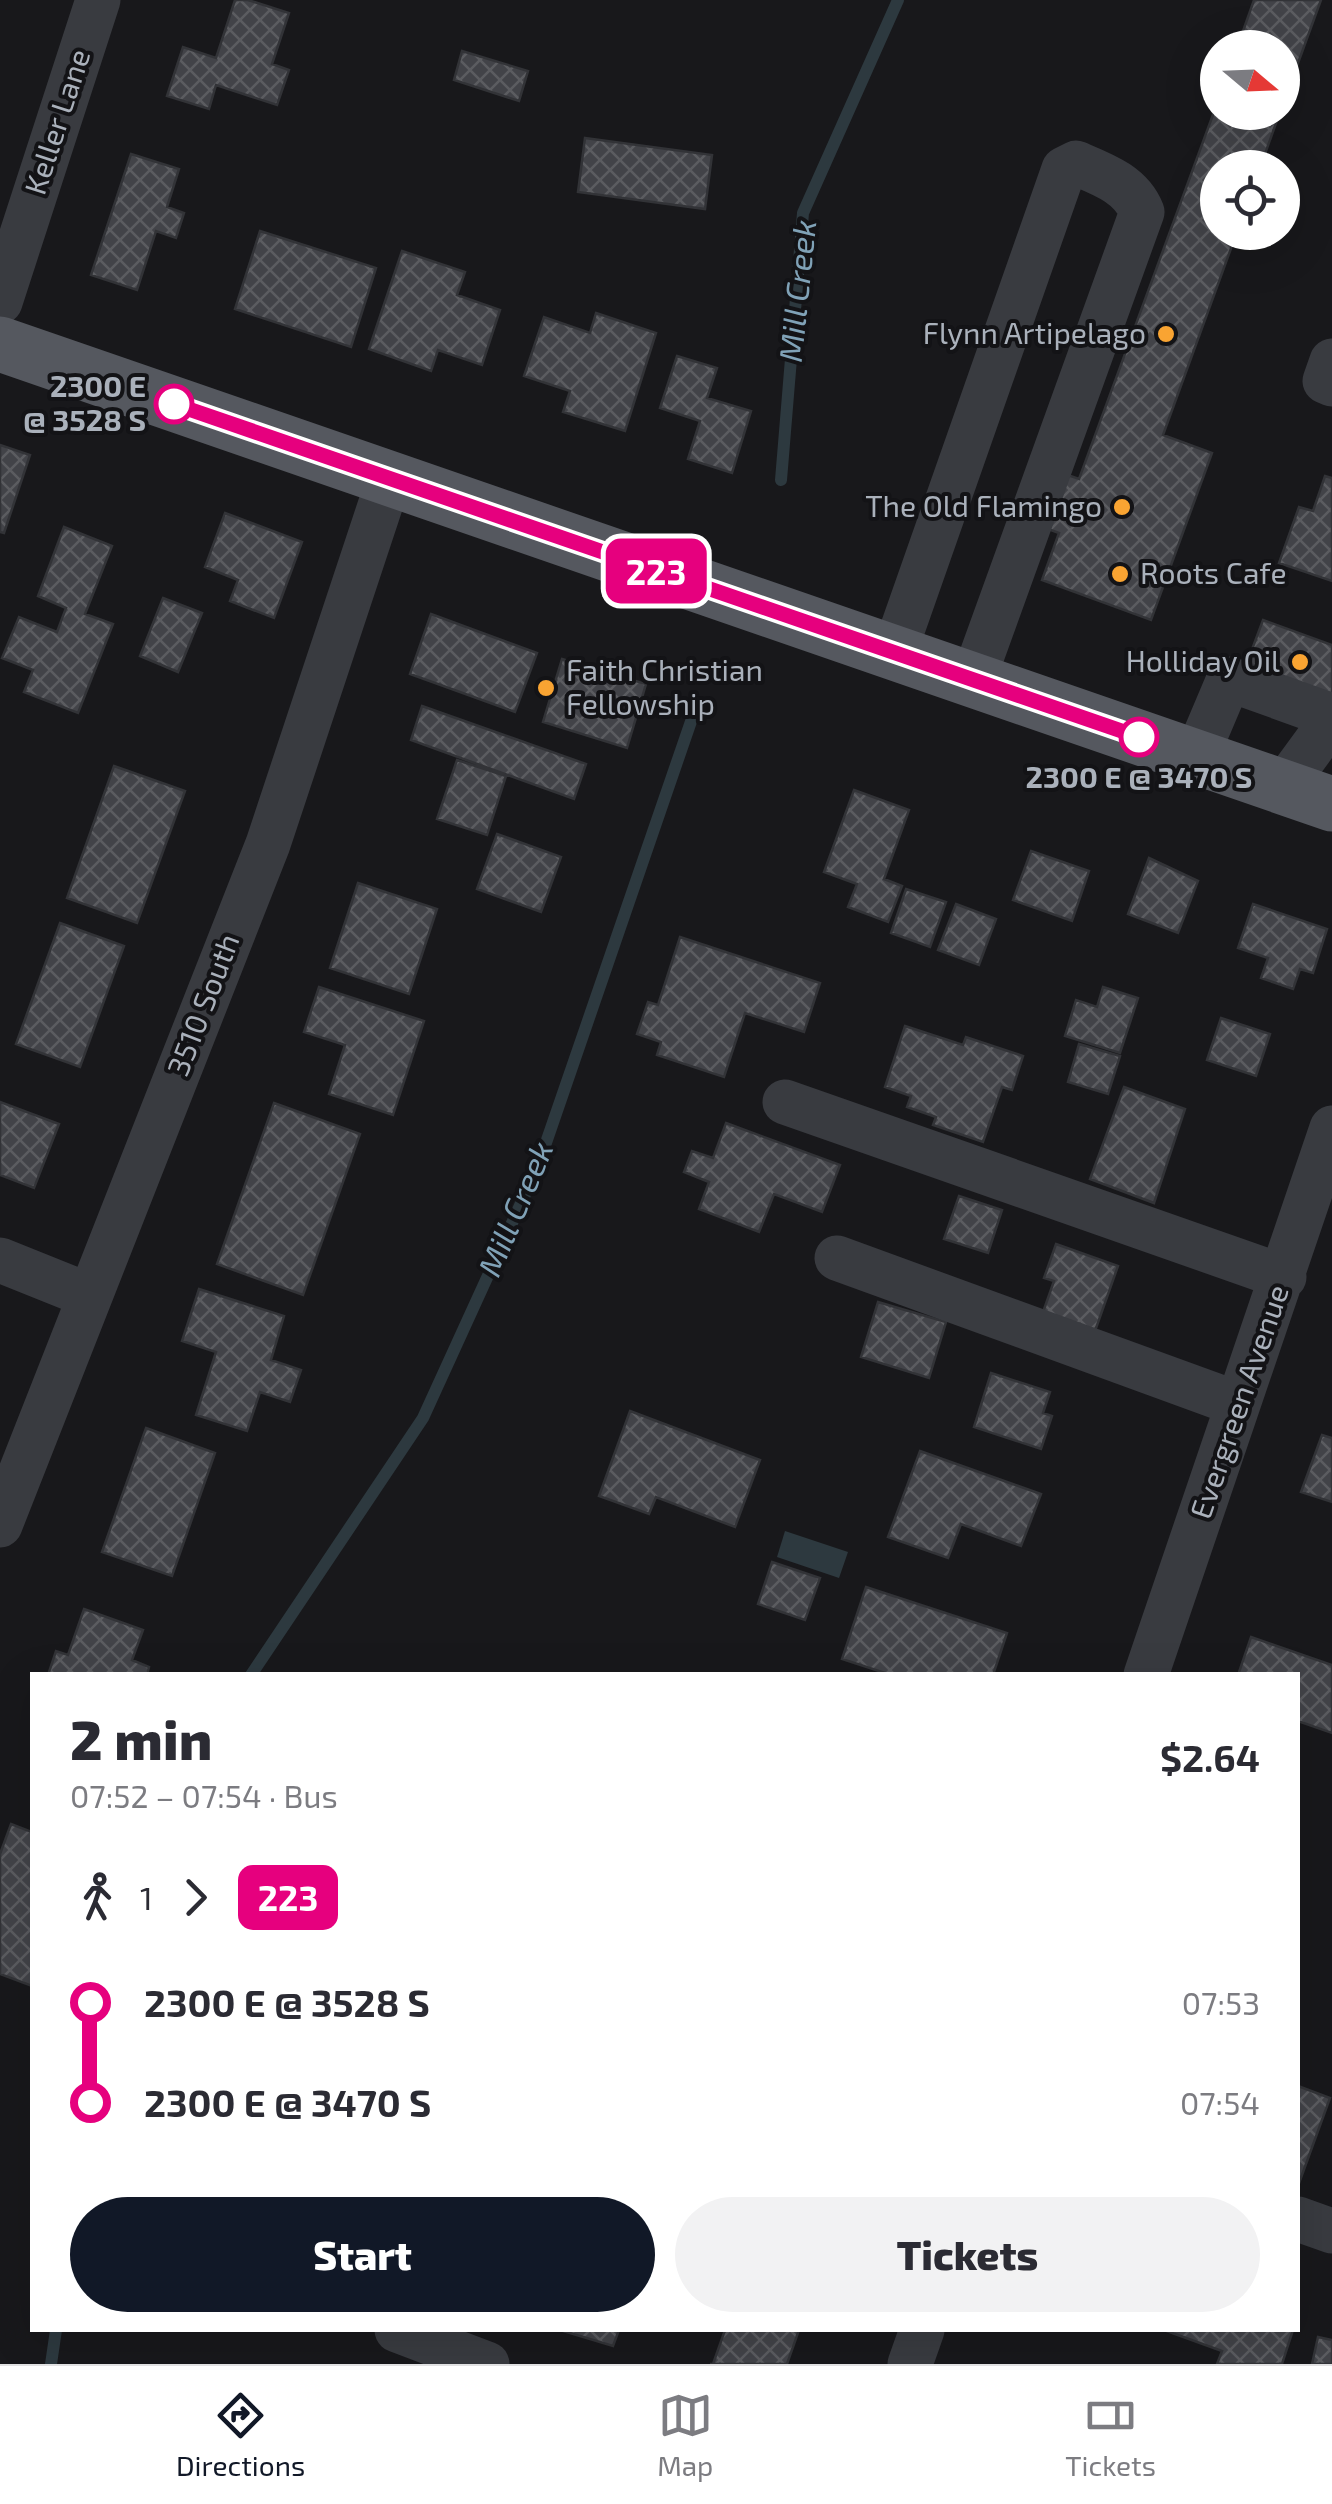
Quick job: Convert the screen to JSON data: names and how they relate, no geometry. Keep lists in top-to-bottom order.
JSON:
{
  "streets": {
    "street": ["Keller Lane", "3510 South", "Evergreen Avenue"]
  },
  "water": ["Mill Creek"],
  "places": [
    "Flynn Artipelago",
    "2300 E @ 3528 S",
    "The Old Flamingo",
    "Roots Cafe",
    "Holliday Oil",
    "Faith Christian Fellowship",
    "2300 E @ 3470 S"
  ],
  "lines": ["bus line 223"],
  "north": "right",
  "page": {
    "on_map": "223",
    "heading": ["2 min", "07:52 – 07:54 · Bus", "$2.64"],
    "legs": ["1", "223"],
    "list": [
      {
        "name": "2300 E @ 3528 S",
        "value": "07:53"
      },
      {
        "name": "2300 E @ 3470 S",
        "value": "07:54"
      }
    ],
    "buttons": ["Start", "Tickets"],
    "tabs": ["Directions", "Map", "Tickets"]
  }
}
